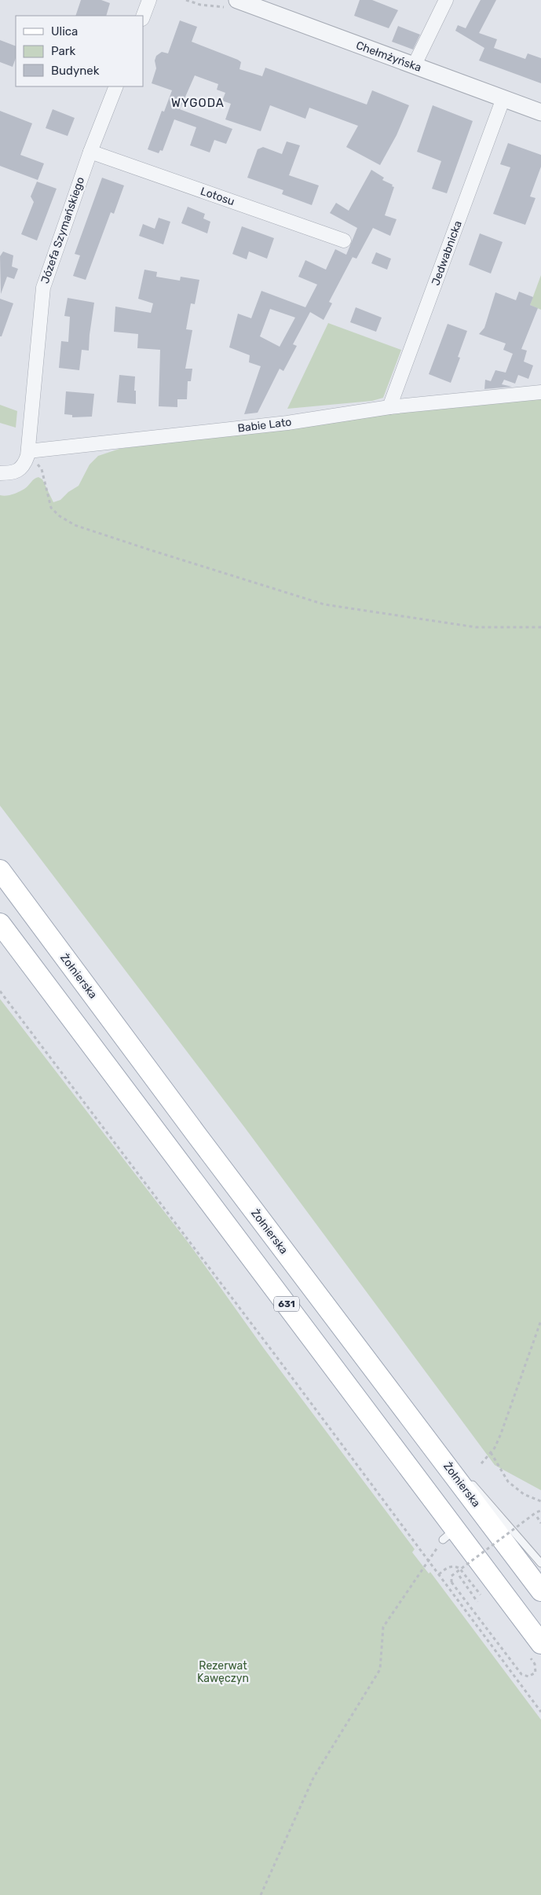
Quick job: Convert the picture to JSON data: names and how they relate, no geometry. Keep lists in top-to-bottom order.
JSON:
{
  "streets": {
    "main road": ["Żołnierska", "631"],
    "street": [
      "Chełmżyńska",
      "Lotosu",
      "Józefa Szymańskiego",
      "Jedwabnicka",
      "Babie Lato"
    ]
  },
  "crossings": [
    ["Chełmżyńska", "Jedwabnicka"],
    ["Lotosu", "Józefa Szymańskiego"],
    ["Józefa Szymańskiego", "Babie Lato"],
    ["Jedwabnicka", "Babie Lato"]
  ],
  "districts": ["WYGODA"],
  "parks": ["Rezerwat Kawęczyn"],
  "legend": ["Ulica", "Park", "Budynek"]
}
